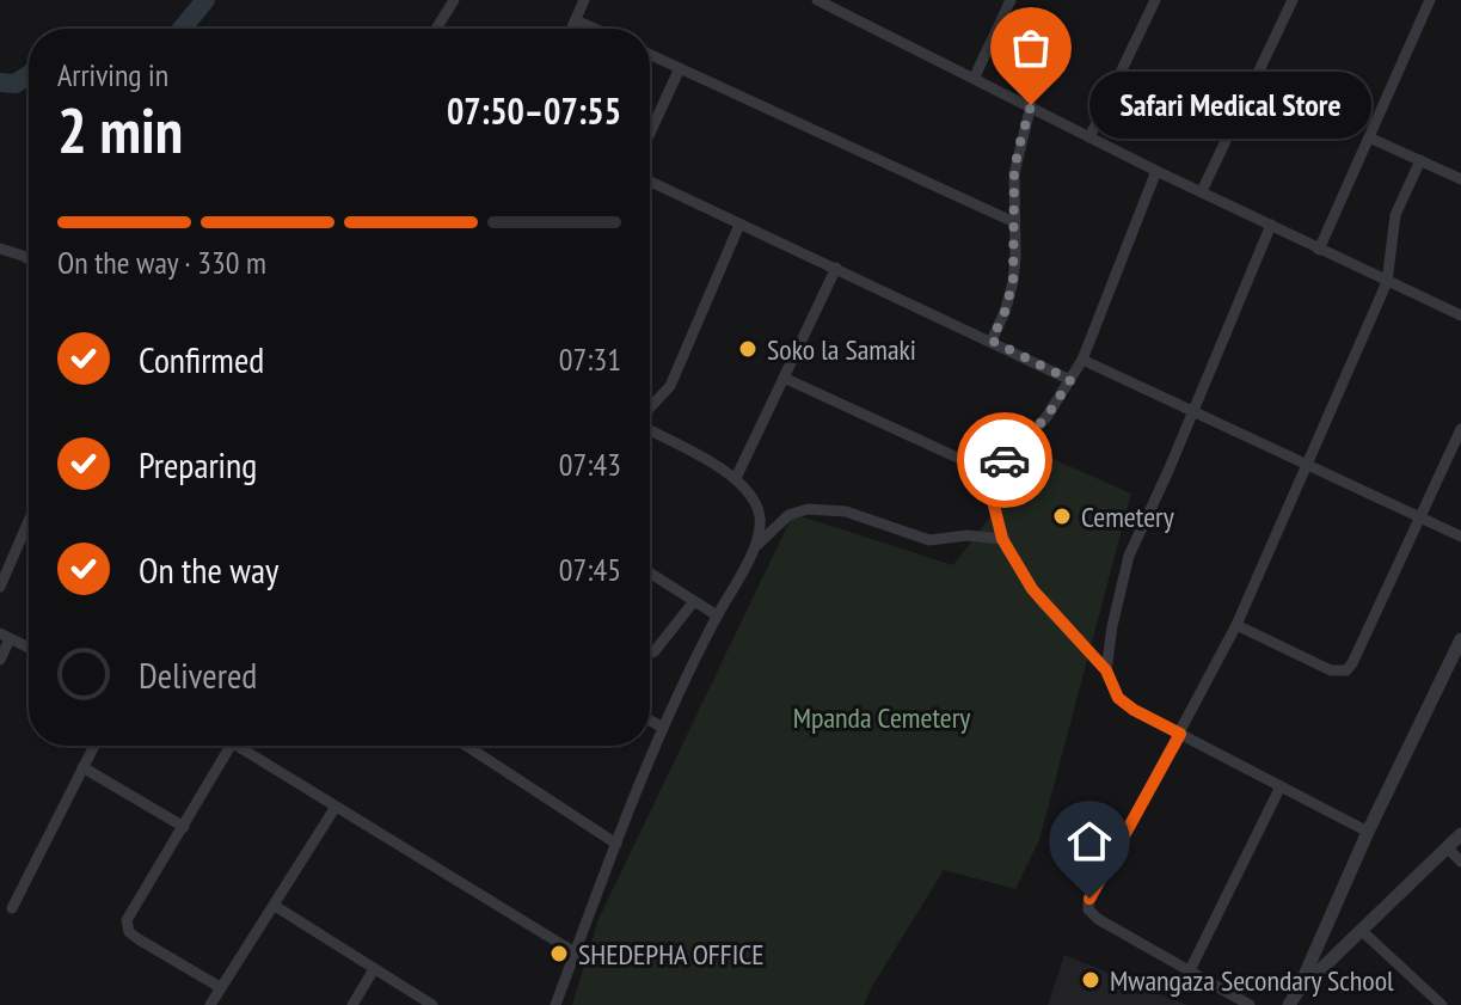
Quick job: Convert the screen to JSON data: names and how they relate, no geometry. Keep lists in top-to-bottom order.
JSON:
{
  "parks": ["Mpanda Cemetery"],
  "places": [
    "Safari Medical Store",
    "Soko la Samaki",
    "Cemetery",
    "SHEDEPHA OFFICE",
    "Mwangaza Secondary School"
  ],
  "page": {
    "heading": ["2 min", "Arriving in", "07:50–07:55"],
    "bubble": "Safari Medical Store",
    "bar": "On the way · 330 m",
    "list": [
      ["Confirmed", "07:31"],
      ["Preparing", "07:43"],
      ["On the way", "07:45"],
      "Delivered"
    ]
  }
}
